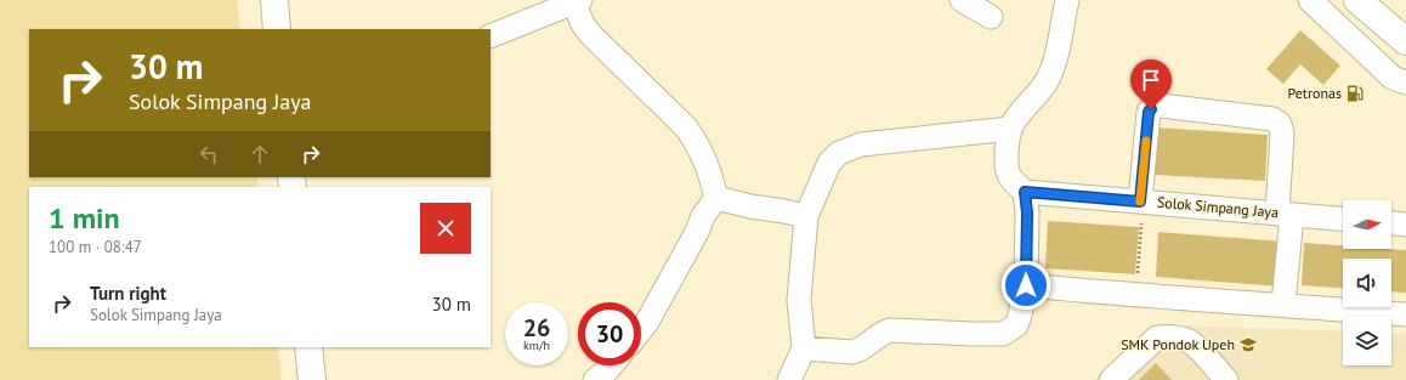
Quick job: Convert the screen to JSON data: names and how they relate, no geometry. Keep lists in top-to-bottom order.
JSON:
{
  "streets": {
    "street": ["Solok Simpang Jaya"]
  },
  "places": {
    "fuel station": ["Petronas"],
    "school or university": ["SMK Pondok Upeh"]
  },
  "north": "right",
  "page": {
    "turn": ["30 m", "Solok Simpang Jaya"],
    "heading": ["1 min", "100 m · 08:47"],
    "list": [
      {
        "name": "Turn right",
        "note": "Solok Simpang Jaya",
        "value": "30 m"
      }
    ],
    "speed": "26 km/h",
    "limit": "30"
  }
}
